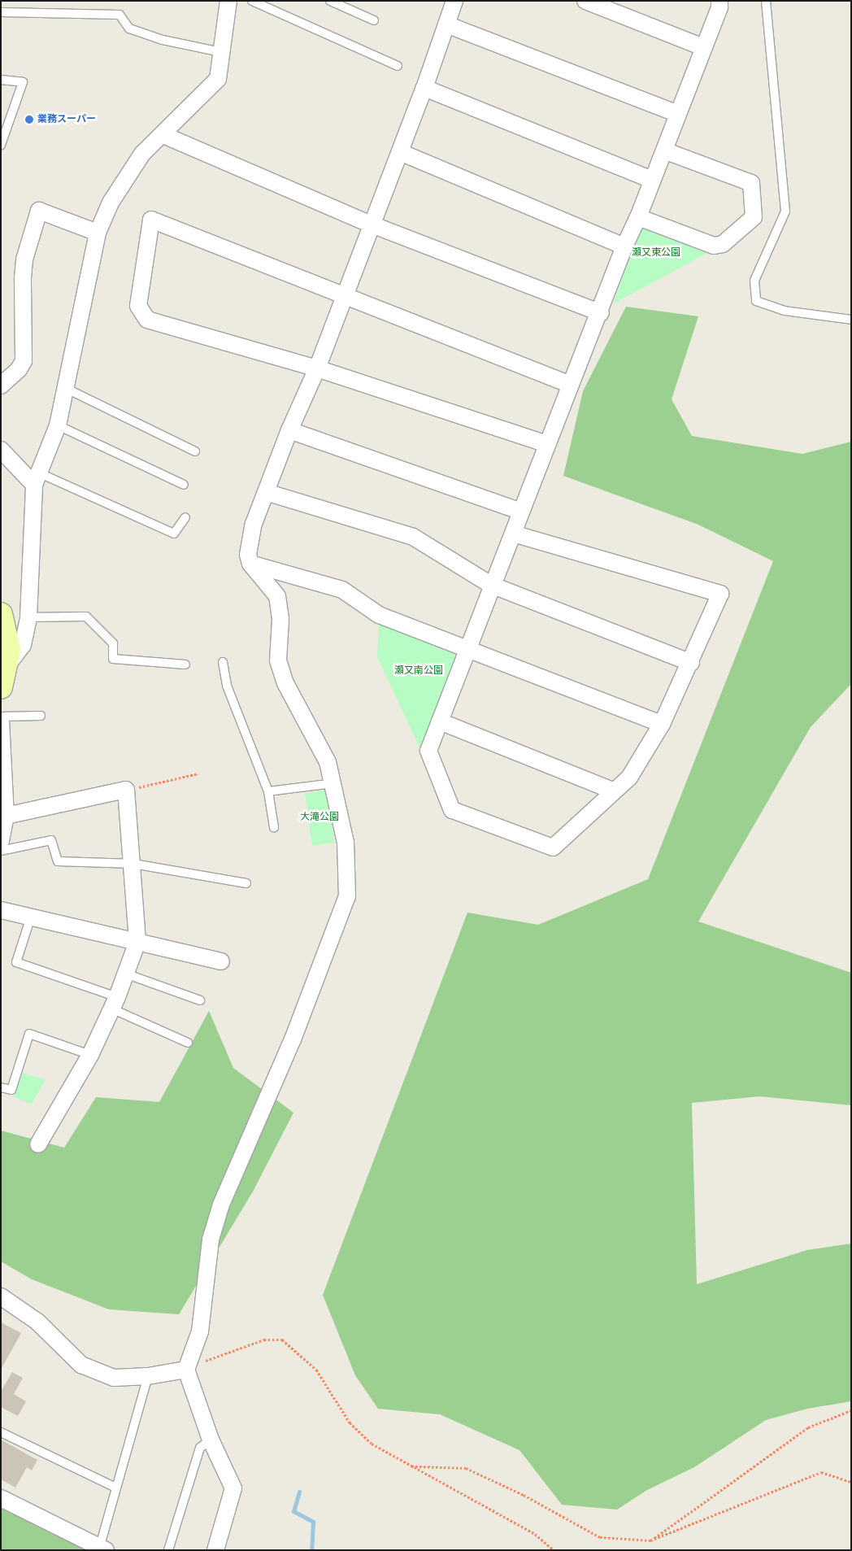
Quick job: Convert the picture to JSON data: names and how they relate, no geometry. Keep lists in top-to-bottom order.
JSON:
{
  "parks": ["瀬又東公園", "瀬又南公園", "大滝公園"],
  "places": ["業務スーパー"]
}
